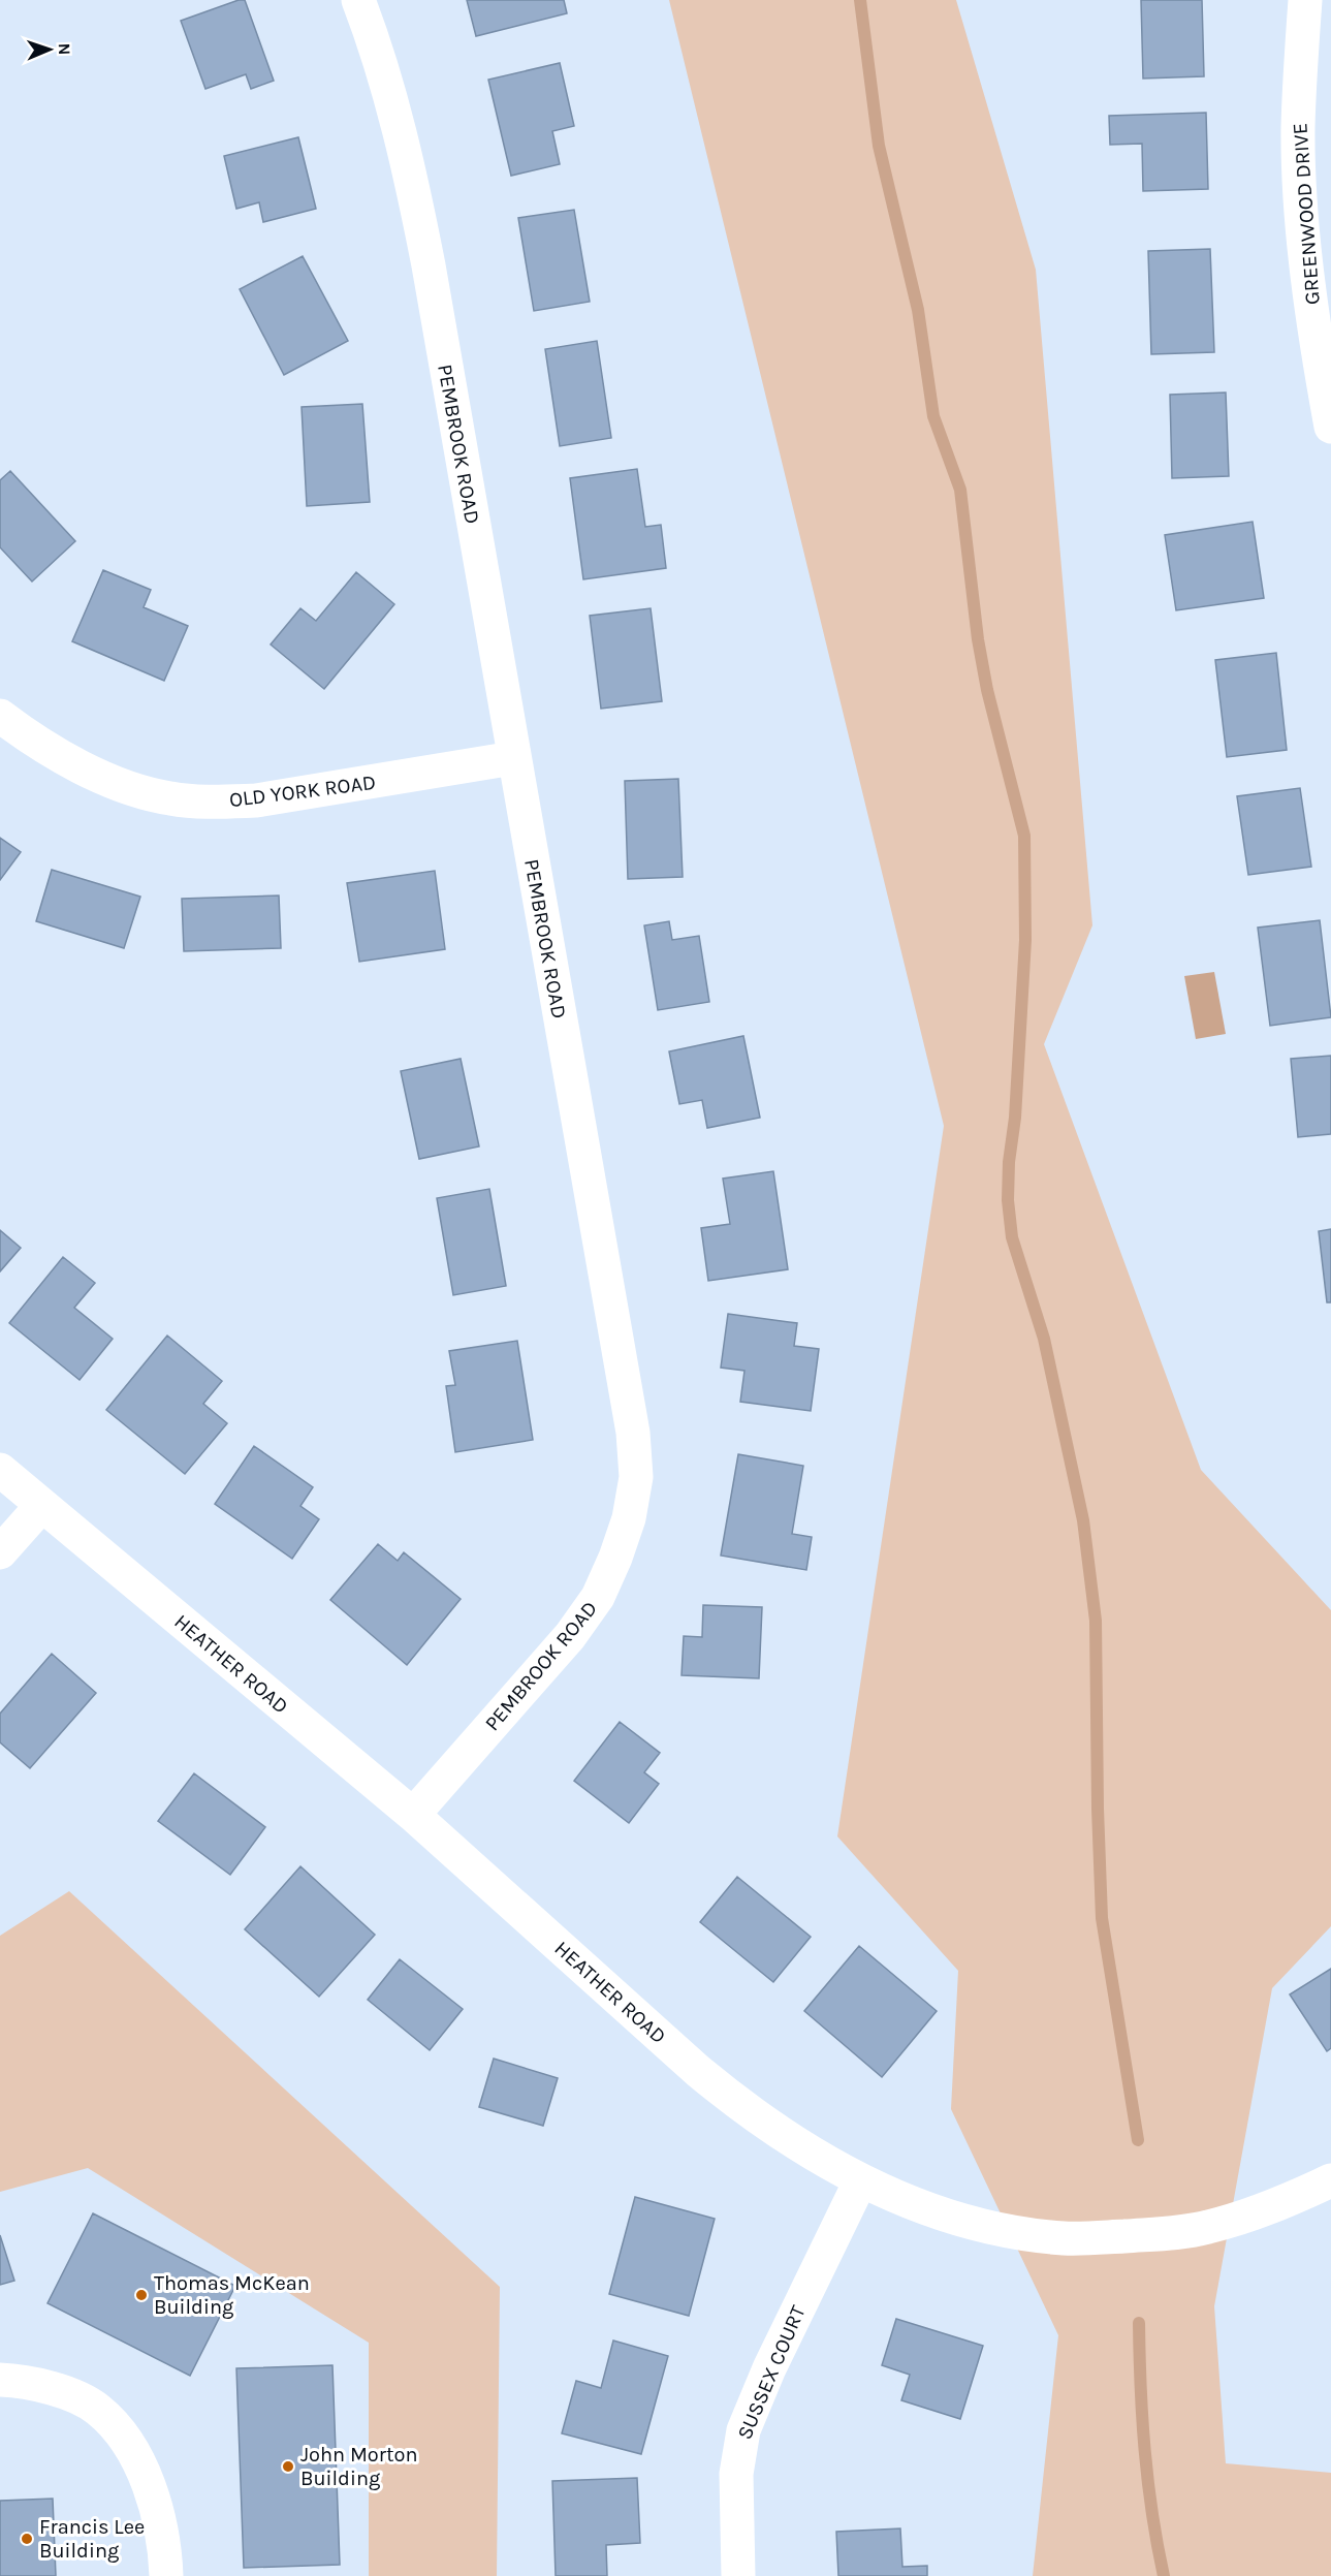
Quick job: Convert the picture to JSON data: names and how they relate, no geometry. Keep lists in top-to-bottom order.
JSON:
{
  "streets": {
    "street": [
      "GREENWOOD DRIVE",
      "PEMBROOK ROAD",
      "OLD YORK ROAD",
      "HEATHER ROAD",
      "SUSSEX COURT"
    ]
  },
  "crossings": [
    ["PEMBROOK ROAD", "OLD YORK ROAD"],
    ["PEMBROOK ROAD", "HEATHER ROAD"],
    ["HEATHER ROAD", "SUSSEX COURT"]
  ],
  "places": ["Thomas McKean Building", "John Morton Building", "Francis Lee Building"],
  "north": "right"
}
